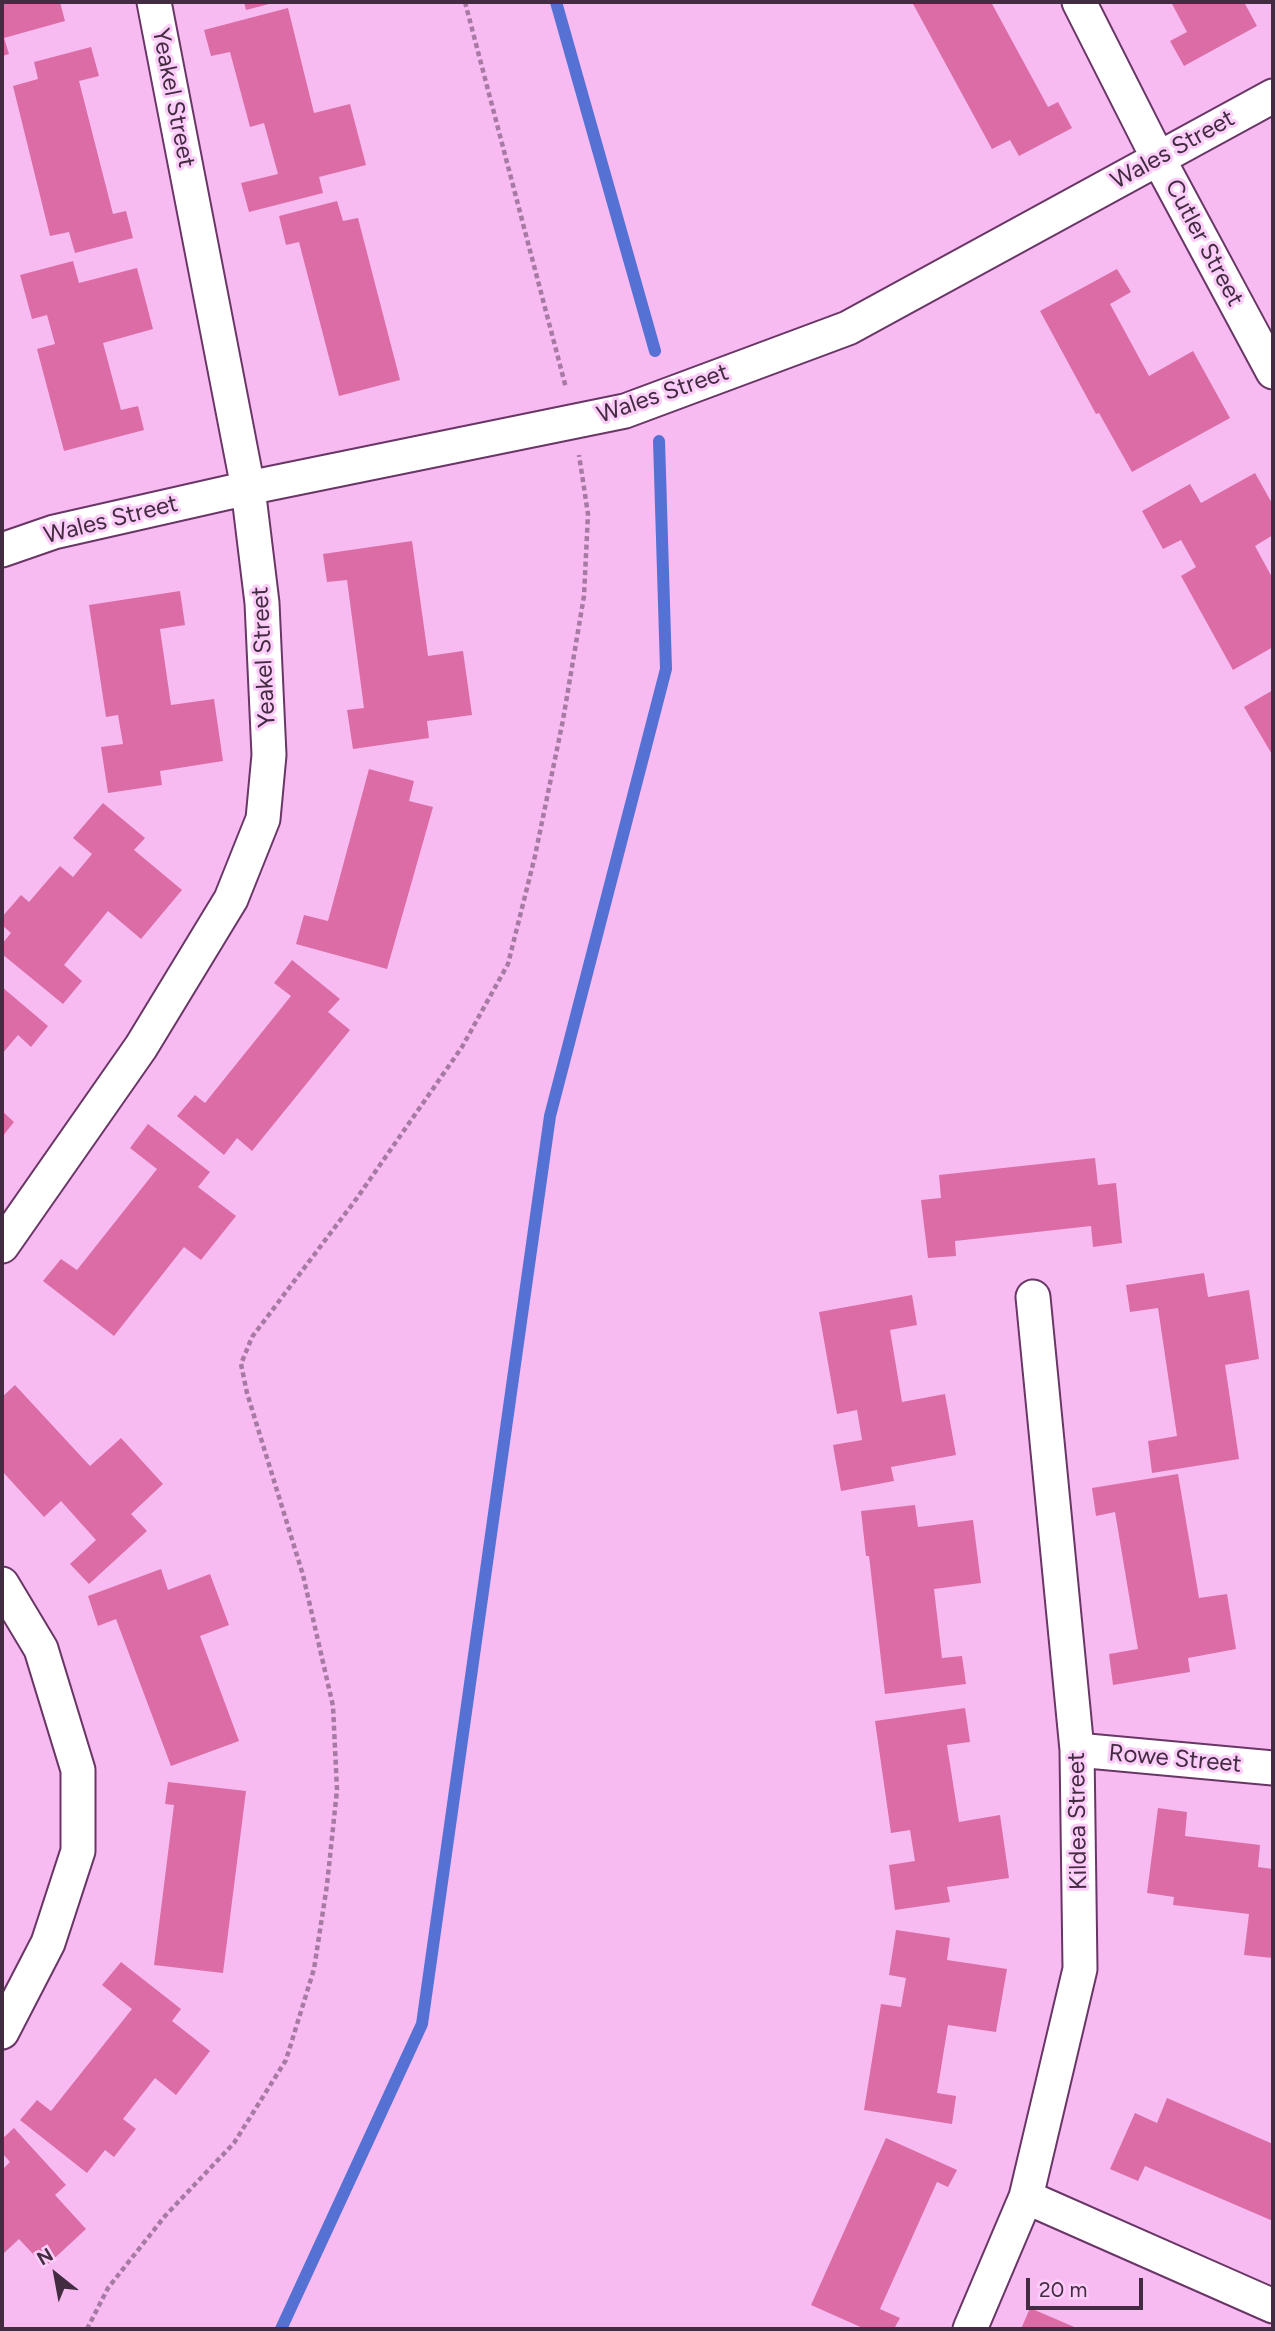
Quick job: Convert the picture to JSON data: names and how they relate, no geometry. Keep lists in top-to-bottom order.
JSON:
{
  "streets": {
    "street": [
      "Yeakel Street",
      "Wales Street",
      "Cutler Street",
      "Rowe Street",
      "Kildea Street"
    ]
  },
  "crossings": [
    ["Yeakel Street", "Wales Street"],
    ["Wales Street", "Cutler Street"],
    ["Rowe Street", "Kildea Street"]
  ],
  "scale_bar": "20 m",
  "north": "top left"
}
